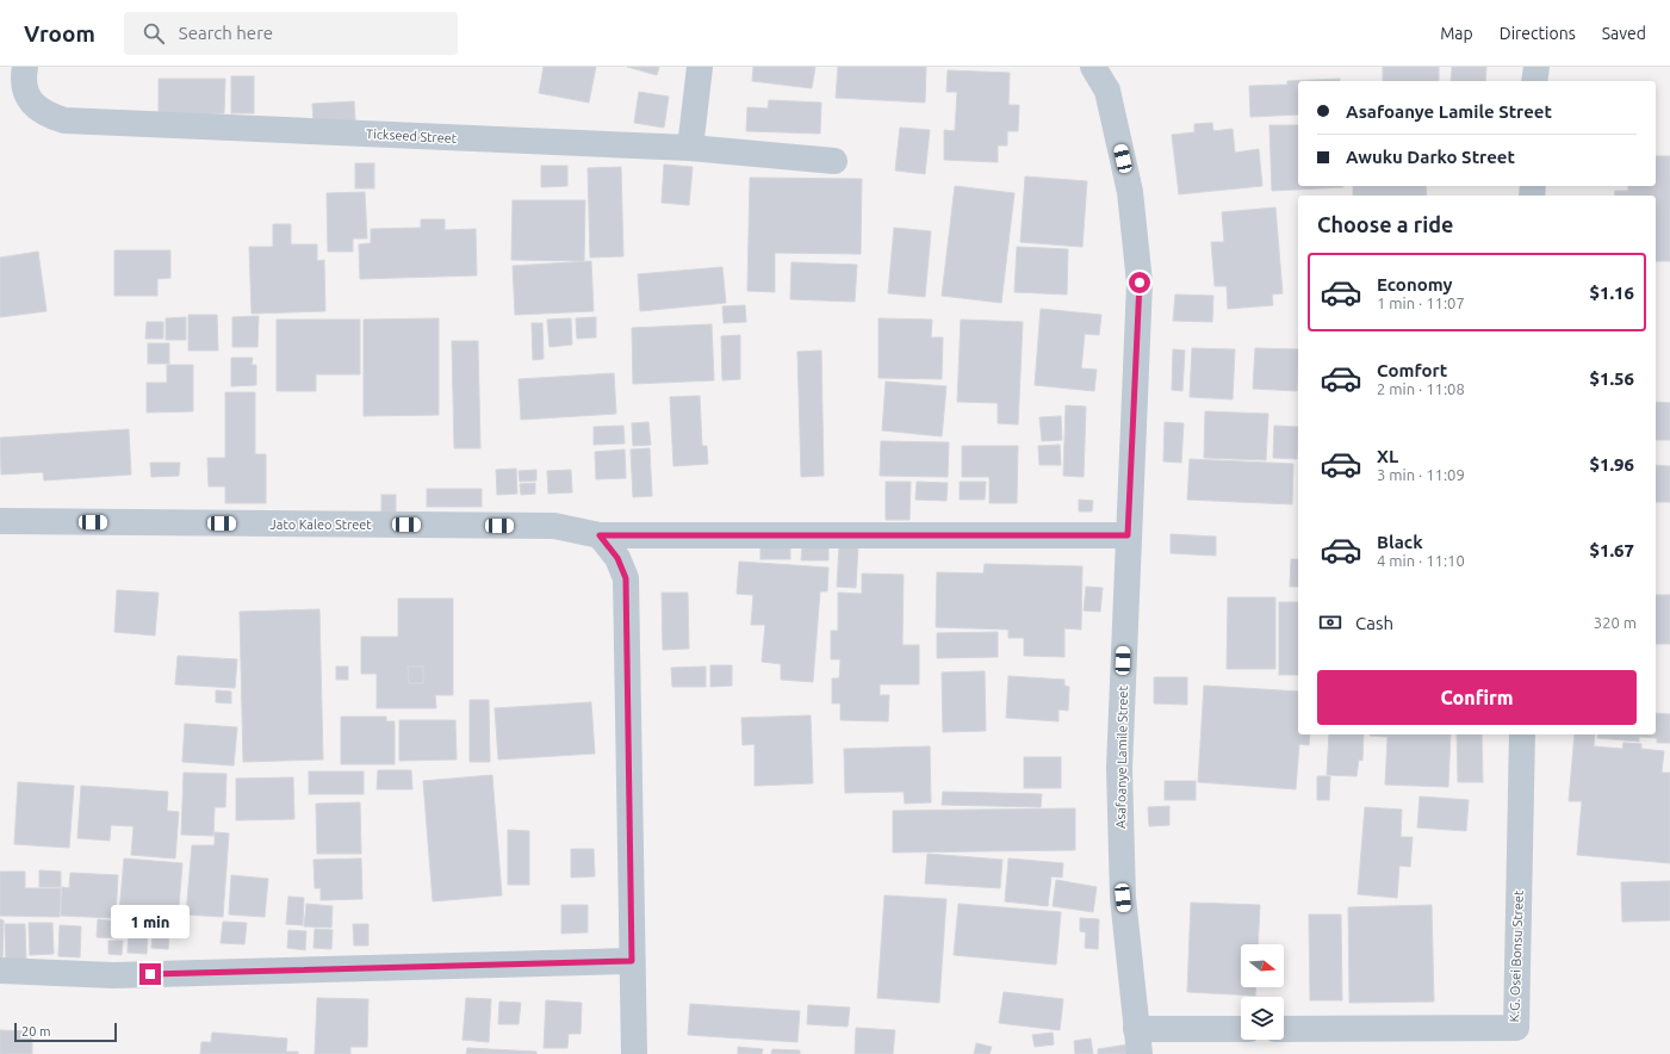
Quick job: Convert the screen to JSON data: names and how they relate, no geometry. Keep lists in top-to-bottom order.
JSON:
{
  "streets": {
    "street": [
      "Tickseed Street",
      "Jato Kaleo Street",
      "Asafoanye Lamile Street",
      "K.G. Osei Bonsu Street"
    ]
  },
  "crossings": [
    ["Jato Kaleo Street", "Asafoanye Lamile Street"]
  ],
  "scale_bar": "20 m",
  "north": "right",
  "page": {
    "header": "Vroom",
    "search": "Search here",
    "nav": ["Map", "Directions", "Saved"],
    "banner": ["Asafoanye Lamile Street", "Awuku Darko Street"],
    "heading": "Choose a ride",
    "list": [
      {
        "name": "Economy",
        "note": "1 min · 11:07",
        "value": "$1.16"
      },
      {
        "name": "Comfort",
        "note": "2 min · 11:08",
        "value": "$1.56"
      },
      {
        "name": "XL",
        "note": "3 min · 11:09",
        "value": "$1.96"
      },
      {
        "name": "Black",
        "note": "4 min · 11:10",
        "value": "$1.67"
      }
    ],
    "pay": ["Cash", "320 m"],
    "buttons": "Confirm",
    "bubble": "1 min",
    "scale": "20 m"
  }
}
